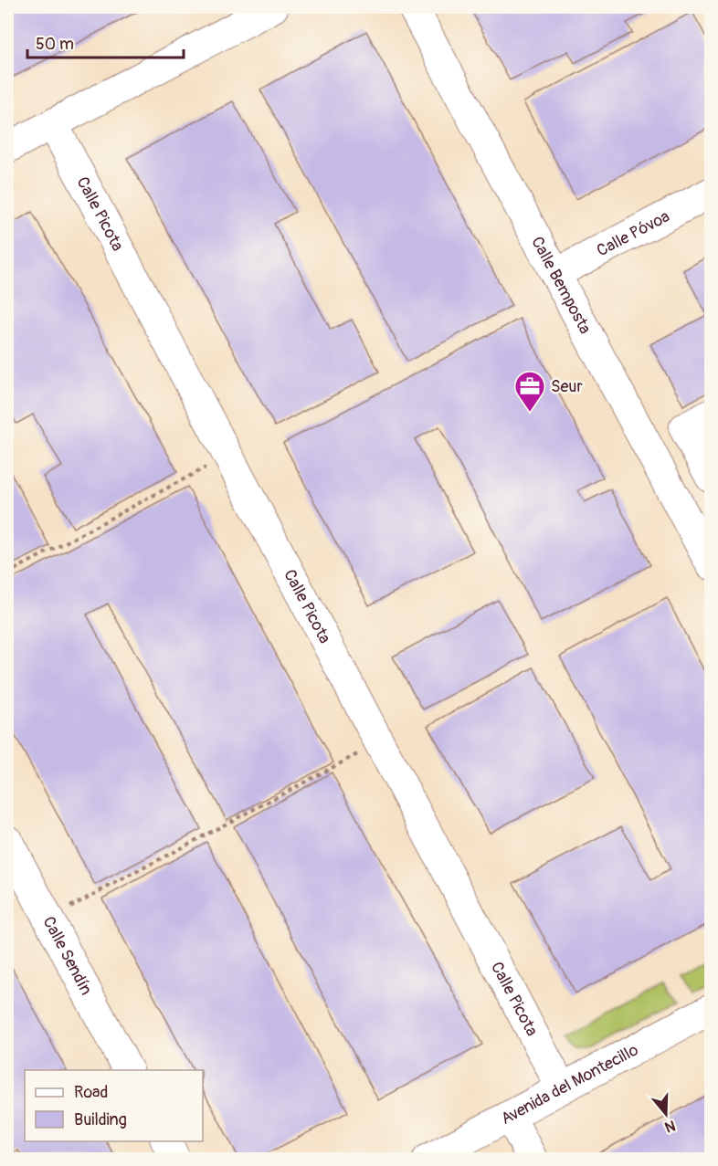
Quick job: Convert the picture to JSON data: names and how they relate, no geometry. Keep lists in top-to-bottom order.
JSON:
{
  "streets": {
    "street": [
      "Calle Picota",
      "Calle Póvoa",
      "Calle Bemposta",
      "Calle Sendín",
      "Avenida del Montecillo"
    ]
  },
  "crossings": [
    ["Calle Picota", "Avenida del Montecillo"],
    ["Calle Póvoa", "Calle Bemposta"]
  ],
  "places": {
    "office": ["Seur"]
  },
  "legend": ["Road", "Building"],
  "scale_bar": "50 m",
  "north": "bottom"
}
